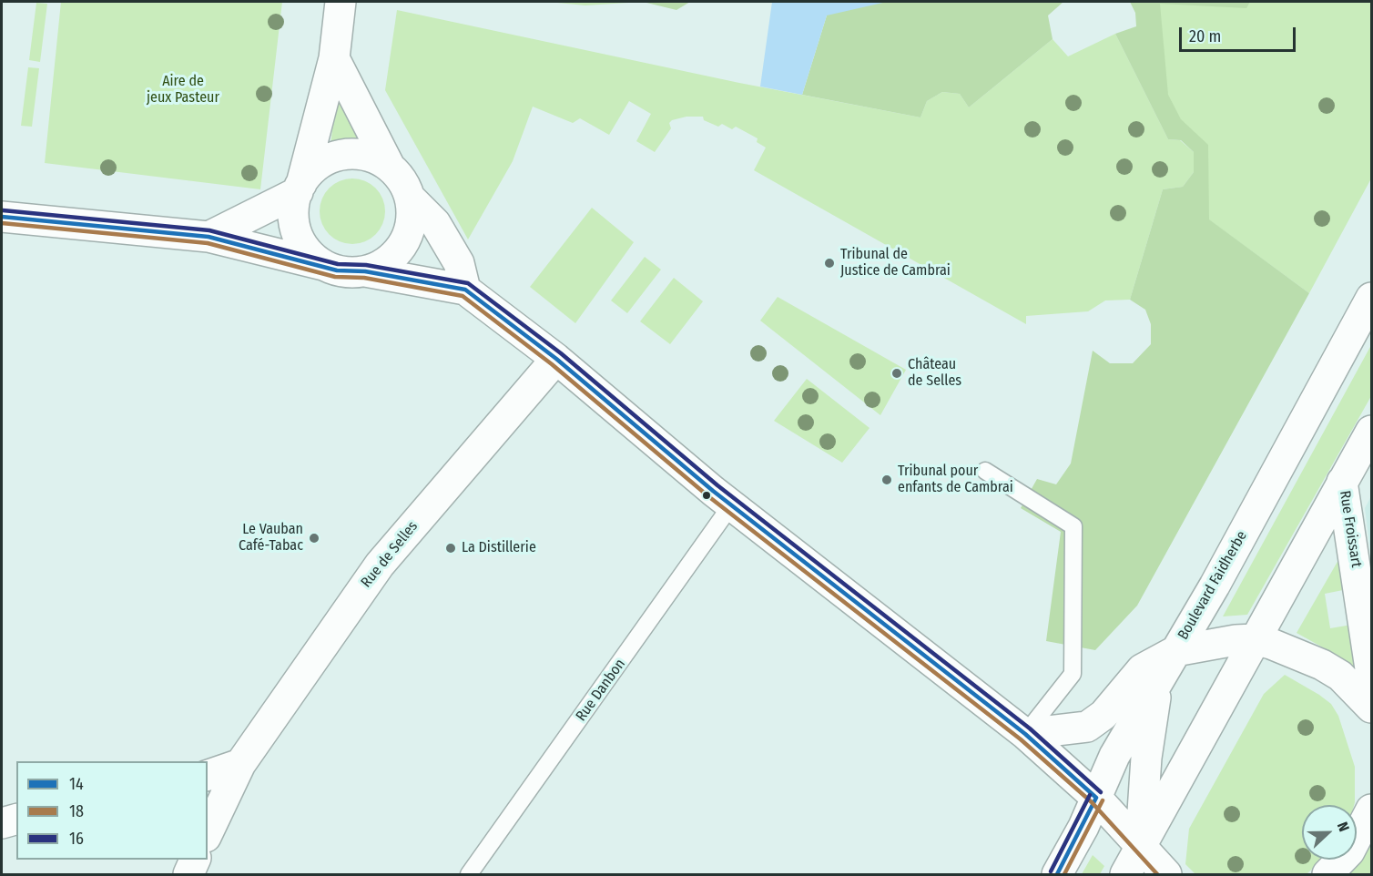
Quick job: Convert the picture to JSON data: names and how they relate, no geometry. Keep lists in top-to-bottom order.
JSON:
{
  "streets": {
    "street": ["Rue Froissart", "Rue de Selles", "Boulevard Faidherbe"],
    "lane": ["Rue Danbon"]
  },
  "parks": ["Aire de jeux Pasteur"],
  "places": [
    "Tribunal de Justice de Cambrai",
    "Château de Selles",
    "Tribunal pour enfants de Cambrai",
    "Le Vauban Café-Tabac",
    "La Distillerie"
  ],
  "lines": ["transit line 16", "transit line 14", "transit line 18"],
  "legend": ["14", "18", "16"],
  "scale_bar": "20 m",
  "north": "right"
}
